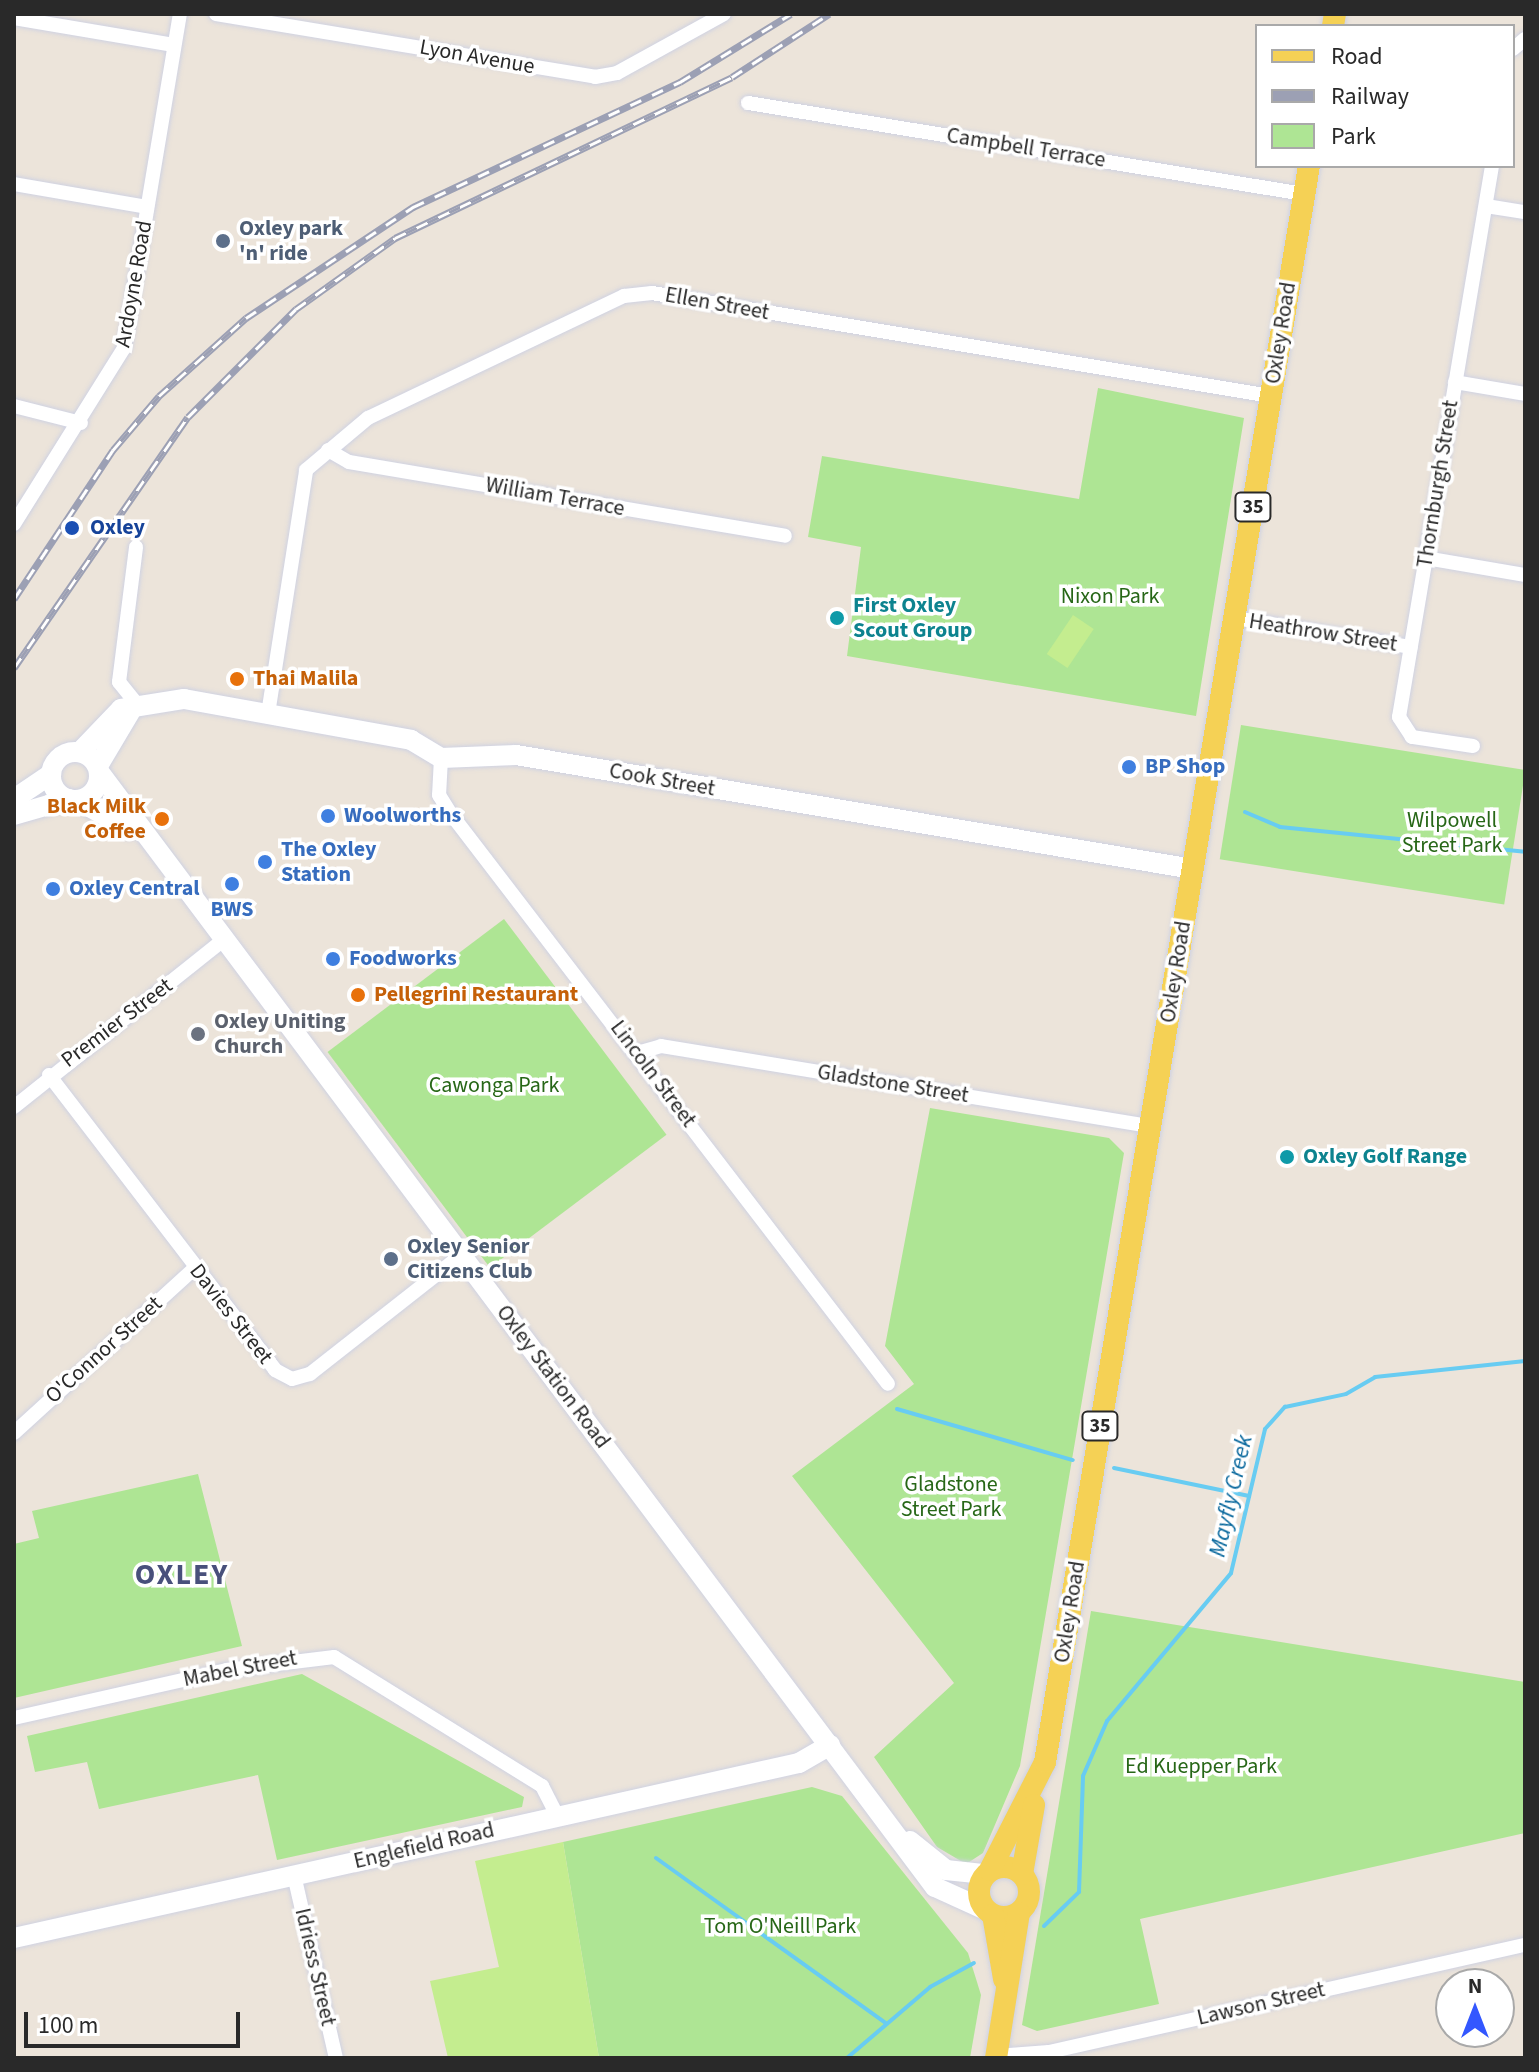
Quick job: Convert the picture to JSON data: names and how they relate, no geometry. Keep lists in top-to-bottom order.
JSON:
{
  "streets": {
    "main road": [
      "Oxley Road",
      "35",
      "Cook Street",
      "Oxley Station Road",
      "Englefield Road"
    ],
    "street": [
      "Lyon Avenue",
      "Campbell Terrace",
      "Ardoyne Road",
      "Ellen Street",
      "Thornburgh Street",
      "William Terrace",
      "Heathrow Street",
      "Premier Street",
      "Lincoln Street",
      "Gladstone Street",
      "Davies Street",
      "O'Connor Street",
      "Mabel Street",
      "Idriess Street",
      "Lawson Street"
    ]
  },
  "crossings": [
    ["Campbell Terrace", "Oxley Road"],
    ["Ellen Street", "Oxley Road"],
    ["Ellen Street", "William Terrace"],
    ["Oxley Road", "35"],
    ["Oxley Road", "Heathrow Street"],
    ["Oxley Road", "Cook Street"],
    ["Oxley Road", "Gladstone Street"],
    ["Oxley Road", "Oxley Station Road"],
    ["Thornburgh Street", "Heathrow Street"],
    ["35", "Oxley Station Road"],
    ["35", "Lawson Street"],
    ["Cook Street", "Lincoln Street"],
    ["Premier Street", "Davies Street"],
    ["Premier Street", "Oxley Station Road"],
    ["Lincoln Street", "Gladstone Street"],
    ["Davies Street", "O'Connor Street"],
    ["Davies Street", "Oxley Station Road"],
    ["Oxley Station Road", "Englefield Road"],
    ["Mabel Street", "Englefield Road"],
    ["Englefield Road", "Idriess Street"]
  ],
  "districts": ["OXLEY"],
  "water": ["Mayfly Creek"],
  "parks": [
    "Nixon Park",
    "Wilpowell Street Park",
    "Cawonga Park",
    "Gladstone Street Park",
    "Ed Kuepper Park",
    "Tom O'Neill Park"
  ],
  "places": [
    "Oxley park 'n' ride",
    "Oxley",
    "First Oxley Scout Group",
    "Thai Malila",
    "BP Shop",
    "Woolworths",
    "Black Milk Coffee",
    "The Oxley Station",
    "BWS",
    "Oxley Central",
    "Foodworks",
    "Pellegrini Restaurant",
    "Oxley Uniting Church",
    "Oxley Golf Range",
    "Oxley Senior Citizens Club"
  ],
  "legend": ["Road", "Railway", "Park"],
  "scale_bar": "100 m",
  "north": "top"
}
